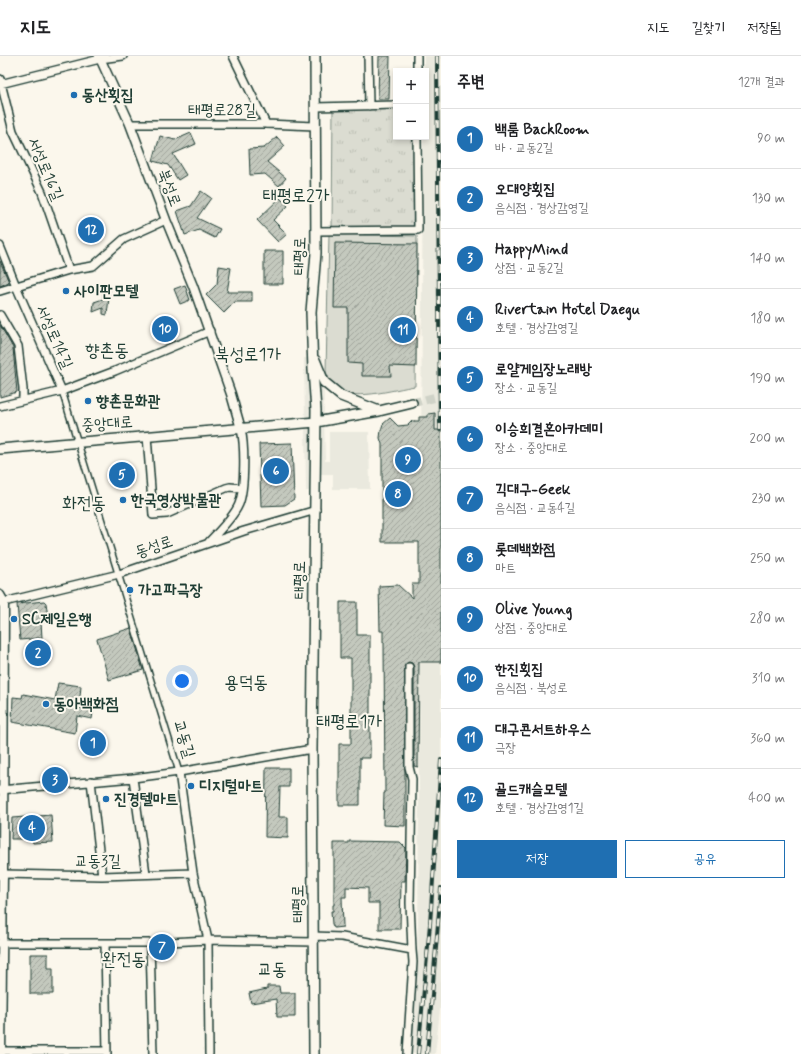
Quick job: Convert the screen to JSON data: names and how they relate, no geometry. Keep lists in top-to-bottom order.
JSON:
{
  "streets": {
    "main road": ["태평로", "중앙대로"],
    "street": [
      "태평로28길",
      "서성로16길",
      "북성로",
      "서성로14길",
      "동성로",
      "교동길",
      "교동3길"
    ]
  },
  "crossings": [
    ["태평로28길", "북성로"],
    ["태평로28길", "태평로"],
    ["북성로", "중앙대로"],
    ["태평로", "중앙대로"],
    ["태평로", "동성로"],
    ["서성로14길", "중앙대로"],
    ["서성로14길", "교동길"],
    ["중앙대로", "교동길"],
    ["동성로", "교동길"],
    ["교동길", "교동3길"]
  ],
  "districts": [
    "태평로2가",
    "향촌동",
    "북성로1가",
    "화전동",
    "용덕동",
    "태평로1가",
    "완전동",
    "교동"
  ],
  "places": [
    "동산횟집",
    "사이판모텔",
    "향촌문화관",
    "한국영상박물관",
    "가고파극장",
    "SC제일은행",
    "동아백화점",
    "디지털마트",
    "진경텔마트"
  ],
  "page": {
    "header": "지도",
    "nav": ["지도", "길찾기", "저장됨"],
    "heading": ["주변", "12개 결과"],
    "map_buttons": ["+", "−"],
    "list": [
      {
        "mark": "1",
        "name": "백룸 BackRoom",
        "note": "바 · 교동2길",
        "value": "90 m"
      },
      {
        "mark": "2",
        "name": "오대양횟집",
        "note": "음식점 · 경상감영길",
        "value": "130 m"
      },
      {
        "mark": "3",
        "name": "HappyMind",
        "note": "상점 · 교동2길",
        "value": "140 m"
      },
      {
        "mark": "4",
        "name": "Rivertain Hotel Daegu",
        "note": "호텔 · 경상감영길",
        "value": "180 m"
      },
      {
        "mark": "5",
        "name": "로얄게임장노래방",
        "note": "장소 · 교동길",
        "value": "190 m"
      },
      {
        "mark": "6",
        "name": "이승희결혼아카데미",
        "note": "장소 · 중앙대로",
        "value": "200 m"
      },
      {
        "mark": "7",
        "name": "긱대구-Geek",
        "note": "음식점 · 교동4길",
        "value": "230 m"
      },
      {
        "mark": "8",
        "name": "롯데백화점",
        "note": "마트",
        "value": "250 m"
      },
      {
        "mark": "9",
        "name": "Olive Young",
        "note": "상점 · 중앙대로",
        "value": "280 m"
      },
      {
        "mark": "10",
        "name": "한진횟집",
        "note": "음식점 · 북성로",
        "value": "310 m"
      },
      {
        "mark": "11",
        "name": "대구콘서트하우스",
        "note": "극장",
        "value": "360 m"
      },
      {
        "mark": "12",
        "name": "골드캐슬모텔",
        "note": "호텔 · 경상감영1길",
        "value": "400 m"
      }
    ],
    "pins": [
      "12",
      "10",
      "11",
      "9",
      "6",
      "5",
      "8",
      "2",
      "1",
      "3",
      "4",
      "7"
    ],
    "buttons": ["저장", "공유"]
  }
}
